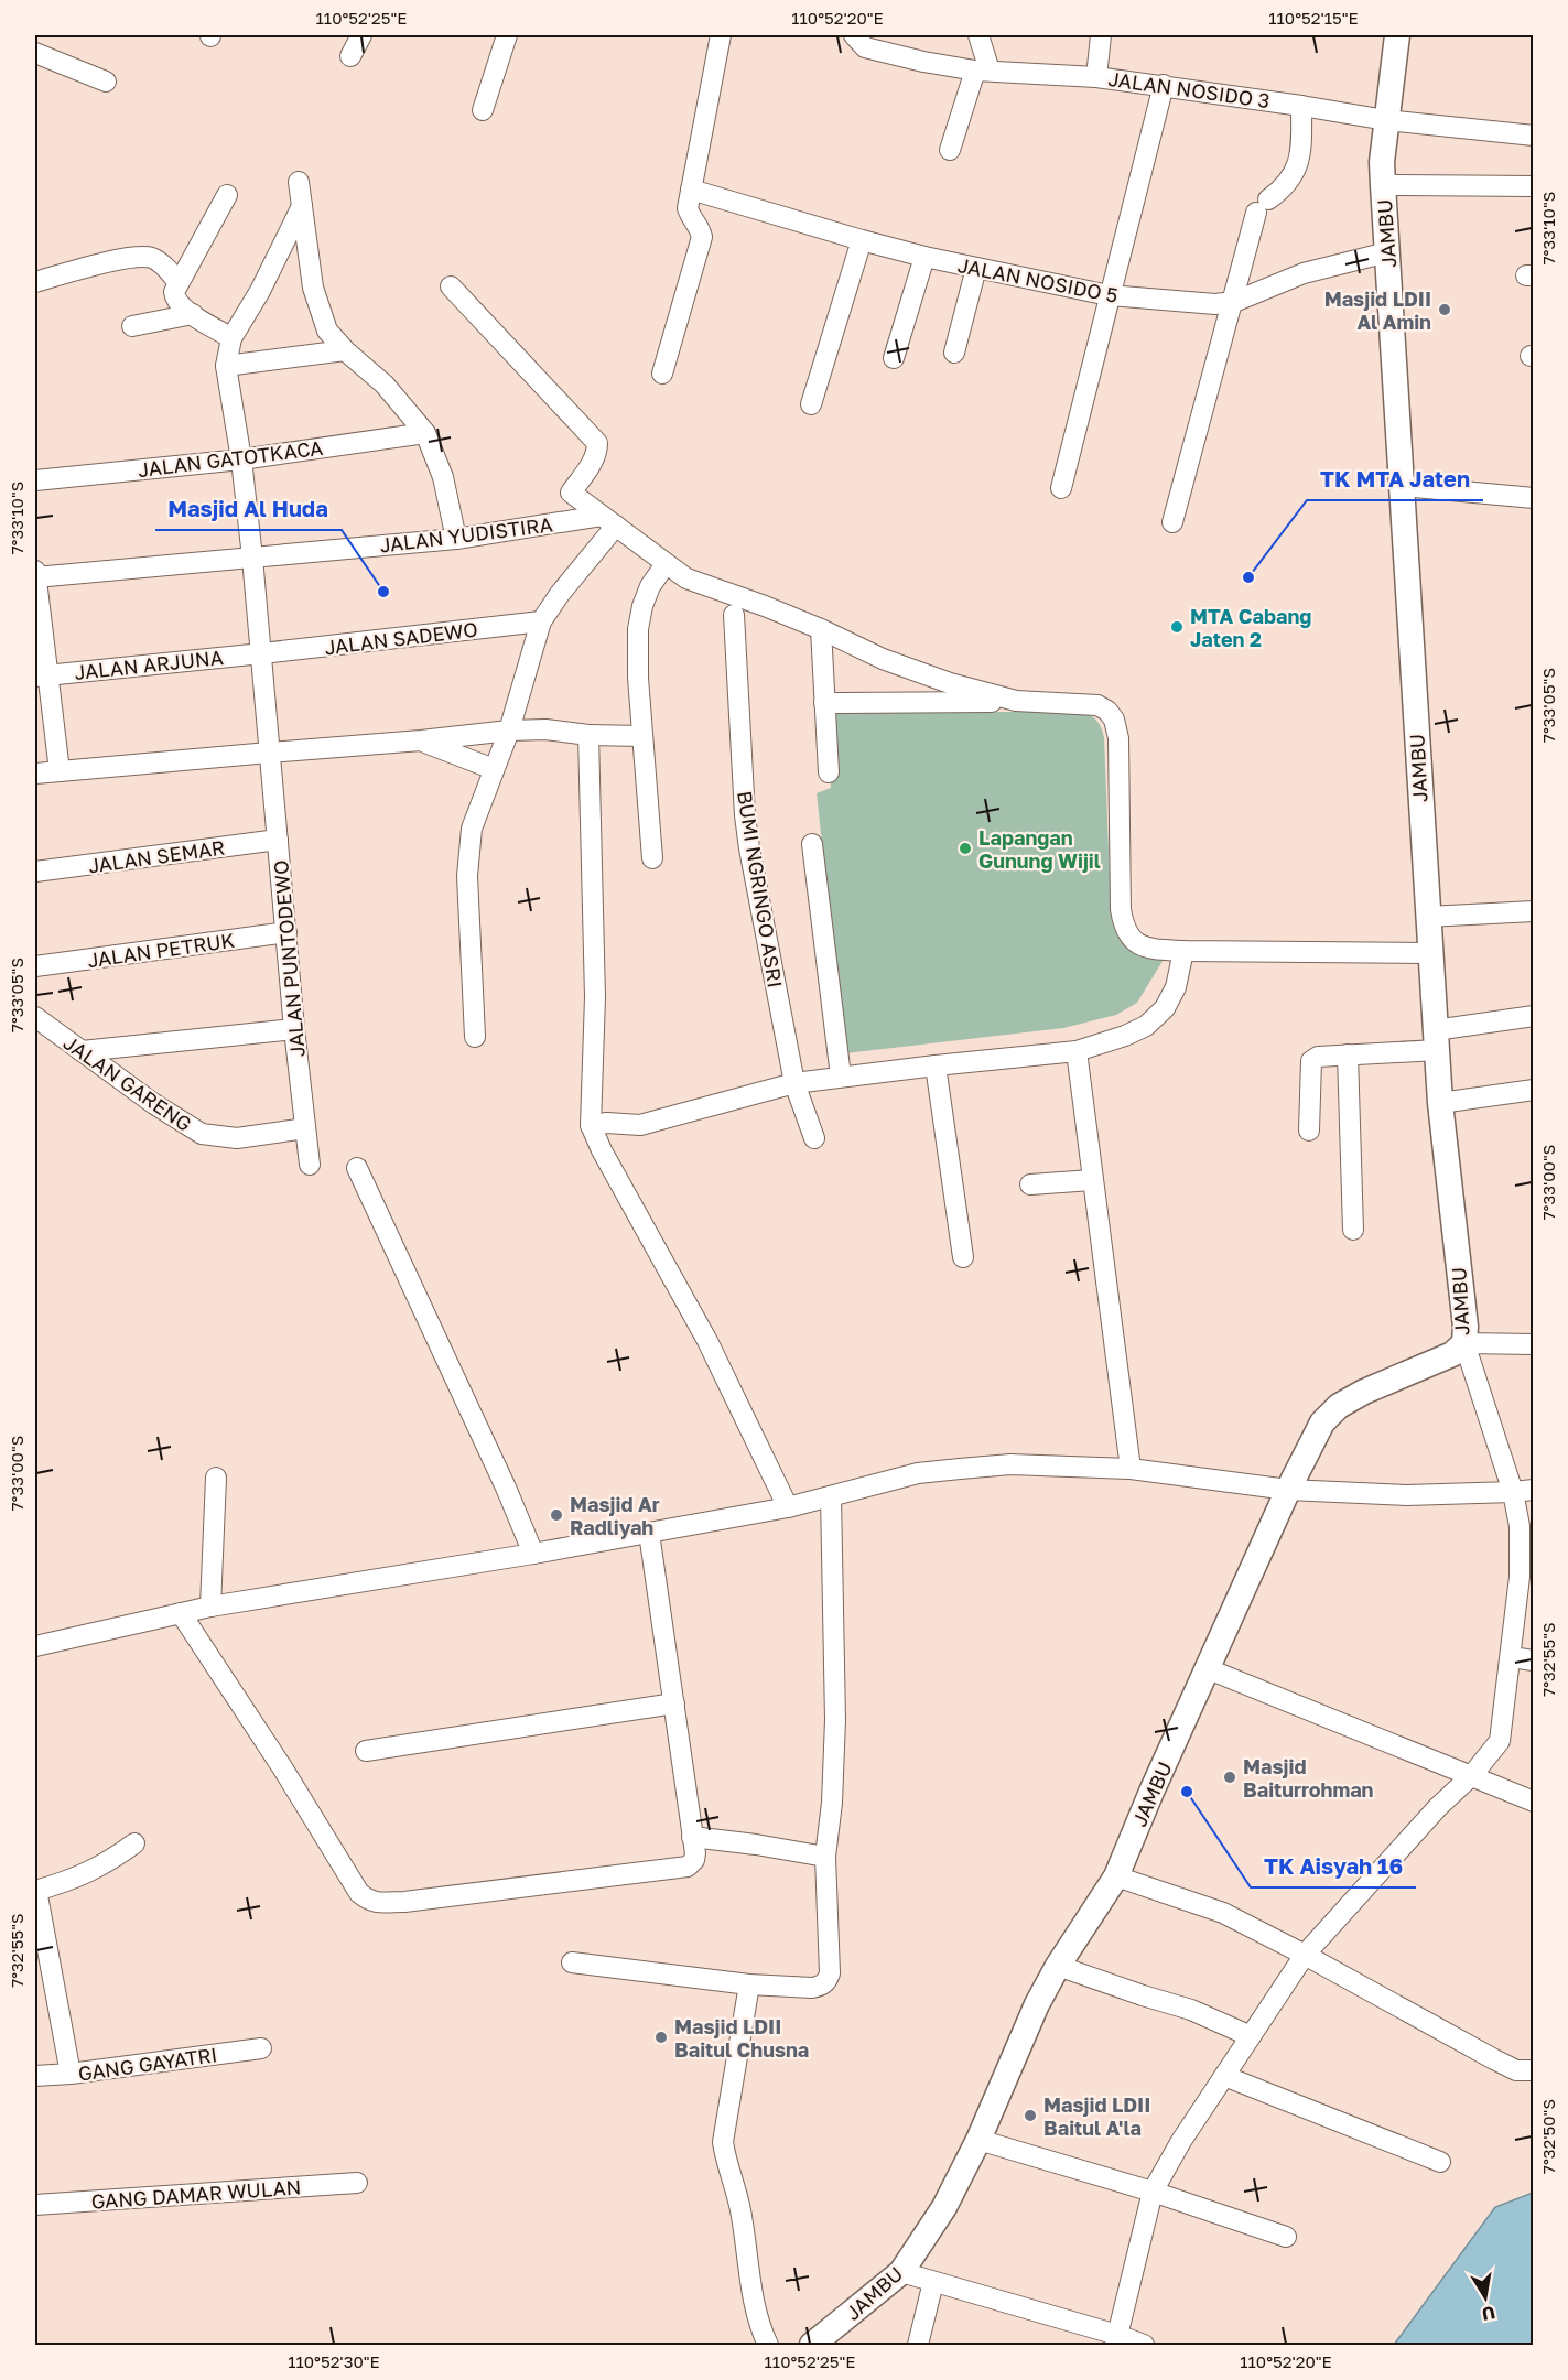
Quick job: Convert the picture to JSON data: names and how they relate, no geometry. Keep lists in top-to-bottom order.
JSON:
{
  "streets": {
    "street": [
      "JALAN NOSIDO 3",
      "JAMBU",
      "JALAN NOSIDO 5",
      "JALAN GATOTKACA",
      "JALAN YUDISTIRA",
      "JALAN SADEWO",
      "JALAN ARJUNA",
      "JALAN SEMAR",
      "BUMI NGRINGO ASRI",
      "JALAN PETRUK",
      "JALAN PUNTODEWO",
      "JALAN GARENG",
      "GANG GAYATRI",
      "GANG DAMAR WULAN"
    ]
  },
  "crossings": [
    ["JALAN NOSIDO 3", "JAMBU"],
    ["JAMBU", "JALAN NOSIDO 5"],
    ["JALAN GATOTKACA", "JALAN PUNTODEWO"],
    ["JALAN YUDISTIRA", "JALAN PUNTODEWO"],
    ["JALAN SADEWO", "JALAN ARJUNA"],
    ["JALAN SADEWO", "JALAN PUNTODEWO"],
    ["JALAN ARJUNA", "JALAN PUNTODEWO"],
    ["JALAN SEMAR", "JALAN PUNTODEWO"],
    ["JALAN PETRUK", "JALAN PUNTODEWO"],
    ["JALAN PUNTODEWO", "JALAN GARENG"]
  ],
  "places": [
    "Masjid LDII Al Amin",
    "TK MTA Jaten",
    "Masjid Al Huda",
    "MTA Cabang Jaten 2",
    "Lapangan Gunung Wijil",
    "Masjid Ar Radliyah",
    "Masjid Baiturrohman",
    "TK Aisyah 16",
    "Masjid LDII Baitul Chusna",
    "Masjid LDII Baitul A'la"
  ],
  "north": "bottom",
  "coordinates": [
    "110°52'25\"E",
    "110°52'20\"E",
    "110°52'15\"E",
    "7°33'10\"S",
    "7°33'05\"S",
    "7°33'00\"S",
    "7°32'55\"S",
    "7°32'50\"S",
    "110°52'30\"E"
  ]
}
